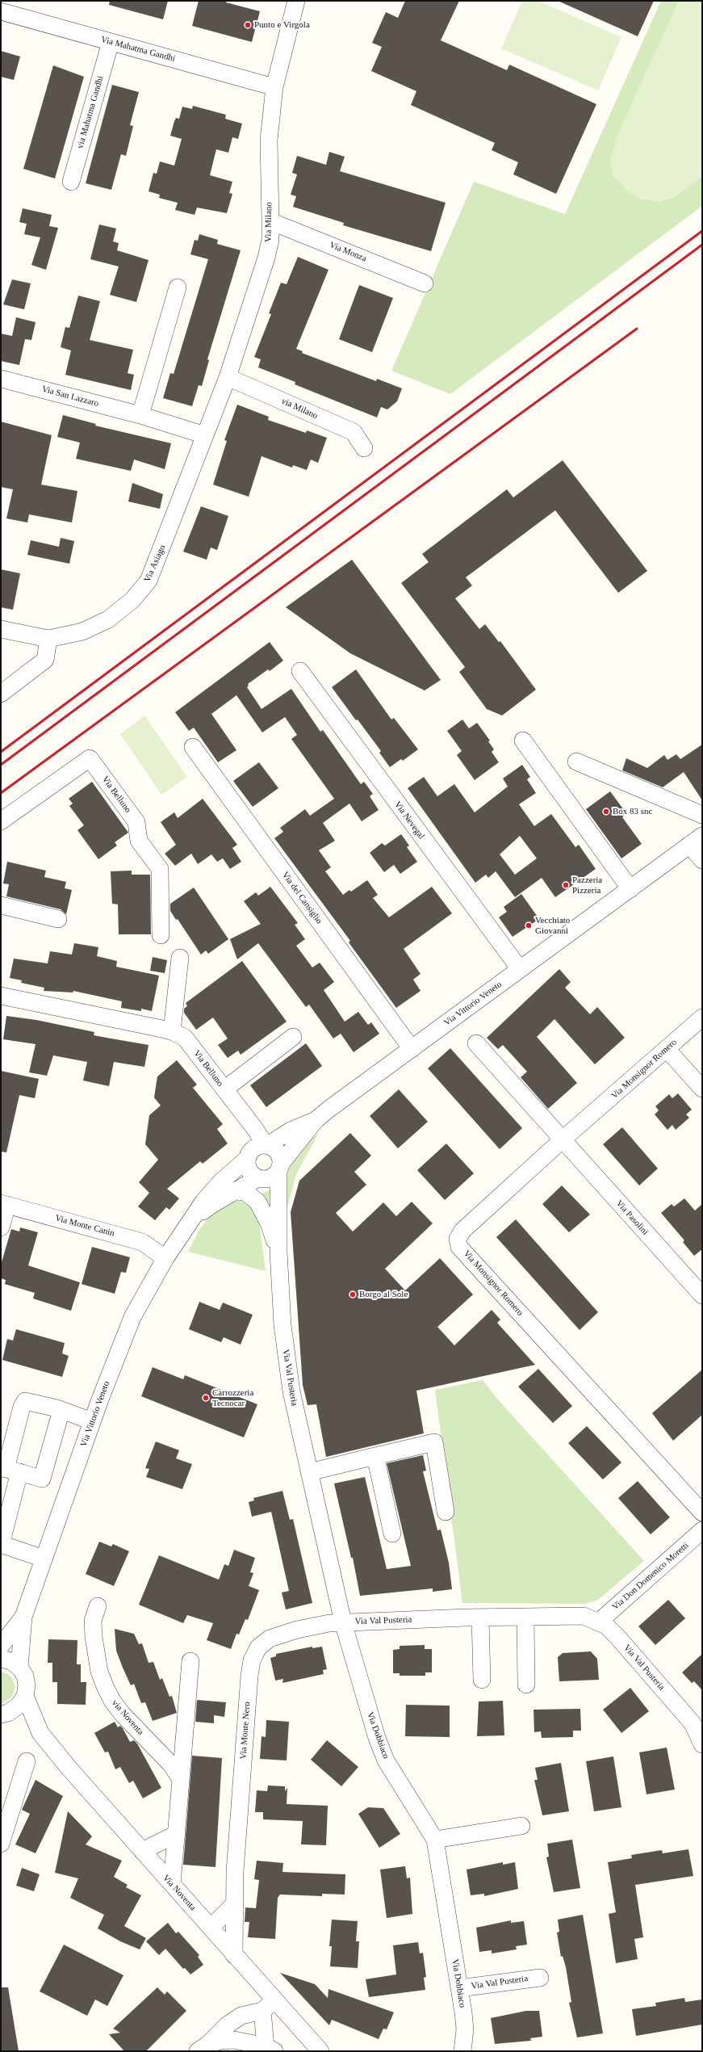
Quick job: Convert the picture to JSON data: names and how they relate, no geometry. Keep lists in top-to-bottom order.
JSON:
{
  "streets": {
    "street": [
      "Via Mahatma Gandhi",
      "via Mahatma Gandhi",
      "Via Milano",
      "Via Monza",
      "Via San Lazzaro",
      "via Milano",
      "Via Asiago",
      "Via Belluno",
      "Via Nevegal",
      "Via del Cansiglio",
      "Via Vittorio Veneto",
      "Via Monsignor Romero",
      "Via Pasolini",
      "Via Monte Canin",
      "Via Val Pusteria",
      "Via Don Domenico Moretti",
      "via Noventa",
      "Via Monte Nero",
      "Via Dobbiaco",
      "Via Noventa"
    ]
  },
  "crossings": [
    ["Via Mahatma Gandhi", "via Mahatma Gandhi"],
    ["Via Mahatma Gandhi", "Via Milano"],
    ["Via Milano", "Via Monza"],
    ["Via Milano", "Via San Lazzaro"],
    ["Via Milano", "via Milano"],
    ["Via Milano", "Via Asiago"],
    ["Via San Lazzaro", "Via Asiago"],
    ["Via Belluno", "Via Vittorio Veneto"],
    ["Via Belluno", "Via Val Pusteria"],
    ["Via Nevegal", "Via Vittorio Veneto"],
    ["Via del Cansiglio", "Via Vittorio Veneto"],
    ["Via Vittorio Veneto", "Via Monte Canin"],
    ["Via Vittorio Veneto", "Via Val Pusteria"],
    ["Via Monsignor Romero", "Via Pasolini"],
    ["Via Val Pusteria", "Via Don Domenico Moretti"],
    ["Via Val Pusteria", "Via Monte Nero"],
    ["Via Val Pusteria", "Via Dobbiaco"],
    ["via Noventa", "Via Noventa"],
    ["Via Monte Nero", "Via Dobbiaco"],
    ["Via Monte Nero", "Via Noventa"]
  ],
  "places": [
    "Punto e Virgola",
    "Box 83 snc",
    "Pazzeria Pizzeria",
    "Vecchiato Giovanni",
    "Borgo al Sole",
    "Carrozzeria Tecnocar"
  ]
}
